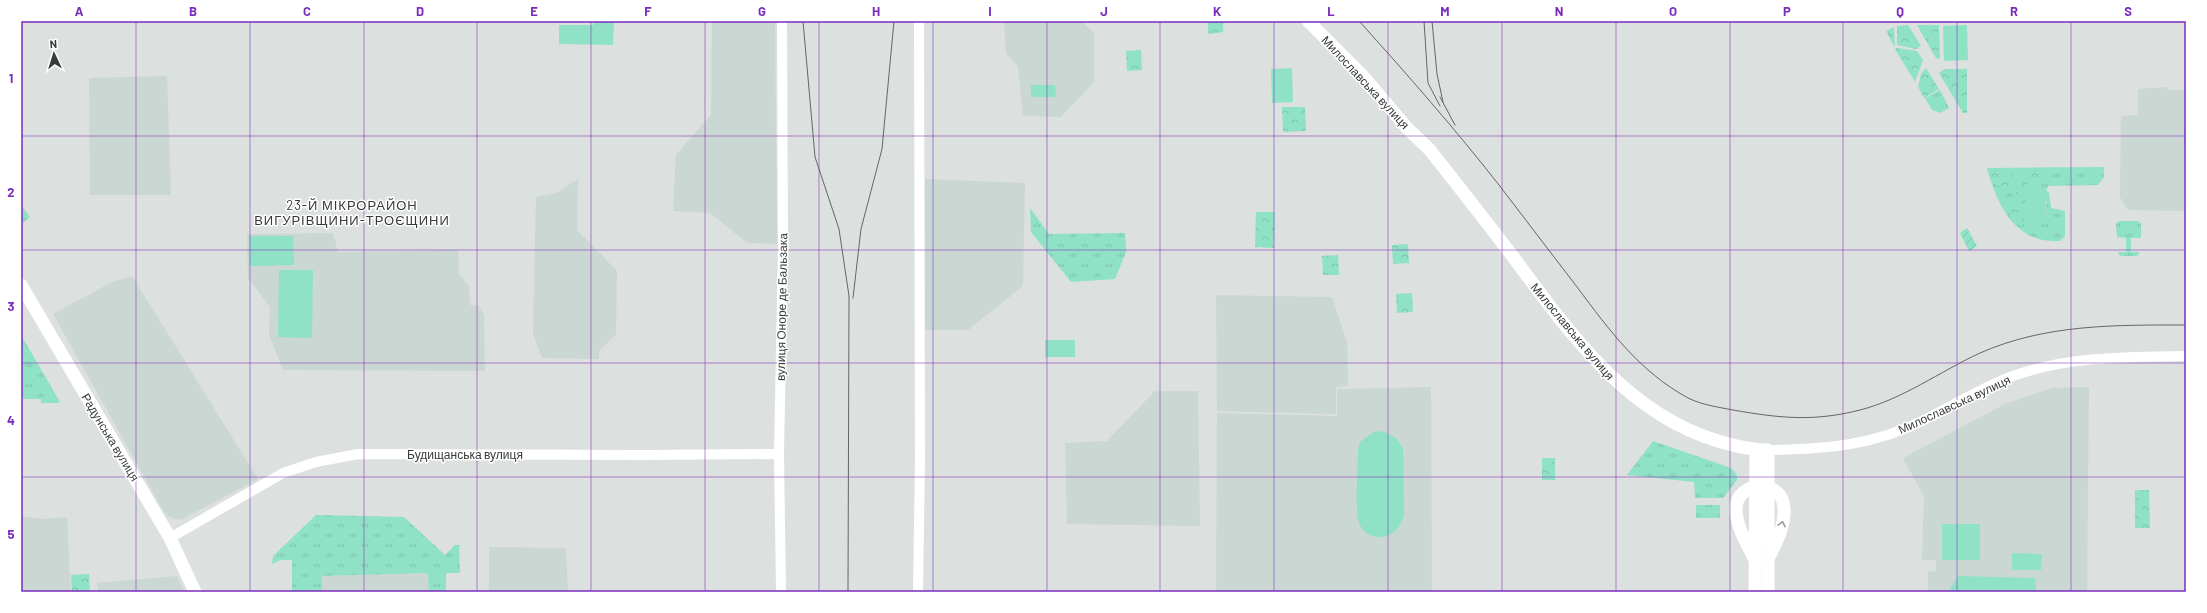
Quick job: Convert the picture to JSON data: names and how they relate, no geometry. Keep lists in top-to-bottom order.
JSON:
{
  "streets": {
    "main road": ["Милославська вулиця", "Радунська вулиця"],
    "street": ["вулиця Оноре де Бальзака", "Будищанська вулиця"]
  },
  "crossings": [
    ["вулиця Оноре де Бальзака", "Будищанська вулиця"],
    ["Радунська вулиця", "Будищанська вулиця"]
  ],
  "districts": ["23-Й МІКРОРАЙОН ВИГУРІВЩИНИ-ТРОЄЩИНИ"],
  "north": "top",
  "grid": {
    "columns": [
      "A",
      "B",
      "C",
      "D",
      "E",
      "F",
      "G",
      "H",
      "I",
      "J",
      "K",
      "L",
      "M",
      "N",
      "O",
      "P",
      "Q",
      "R",
      "S"
    ],
    "rows": [
      "1",
      "2",
      "3",
      "4",
      "5"
    ]
  }
}
